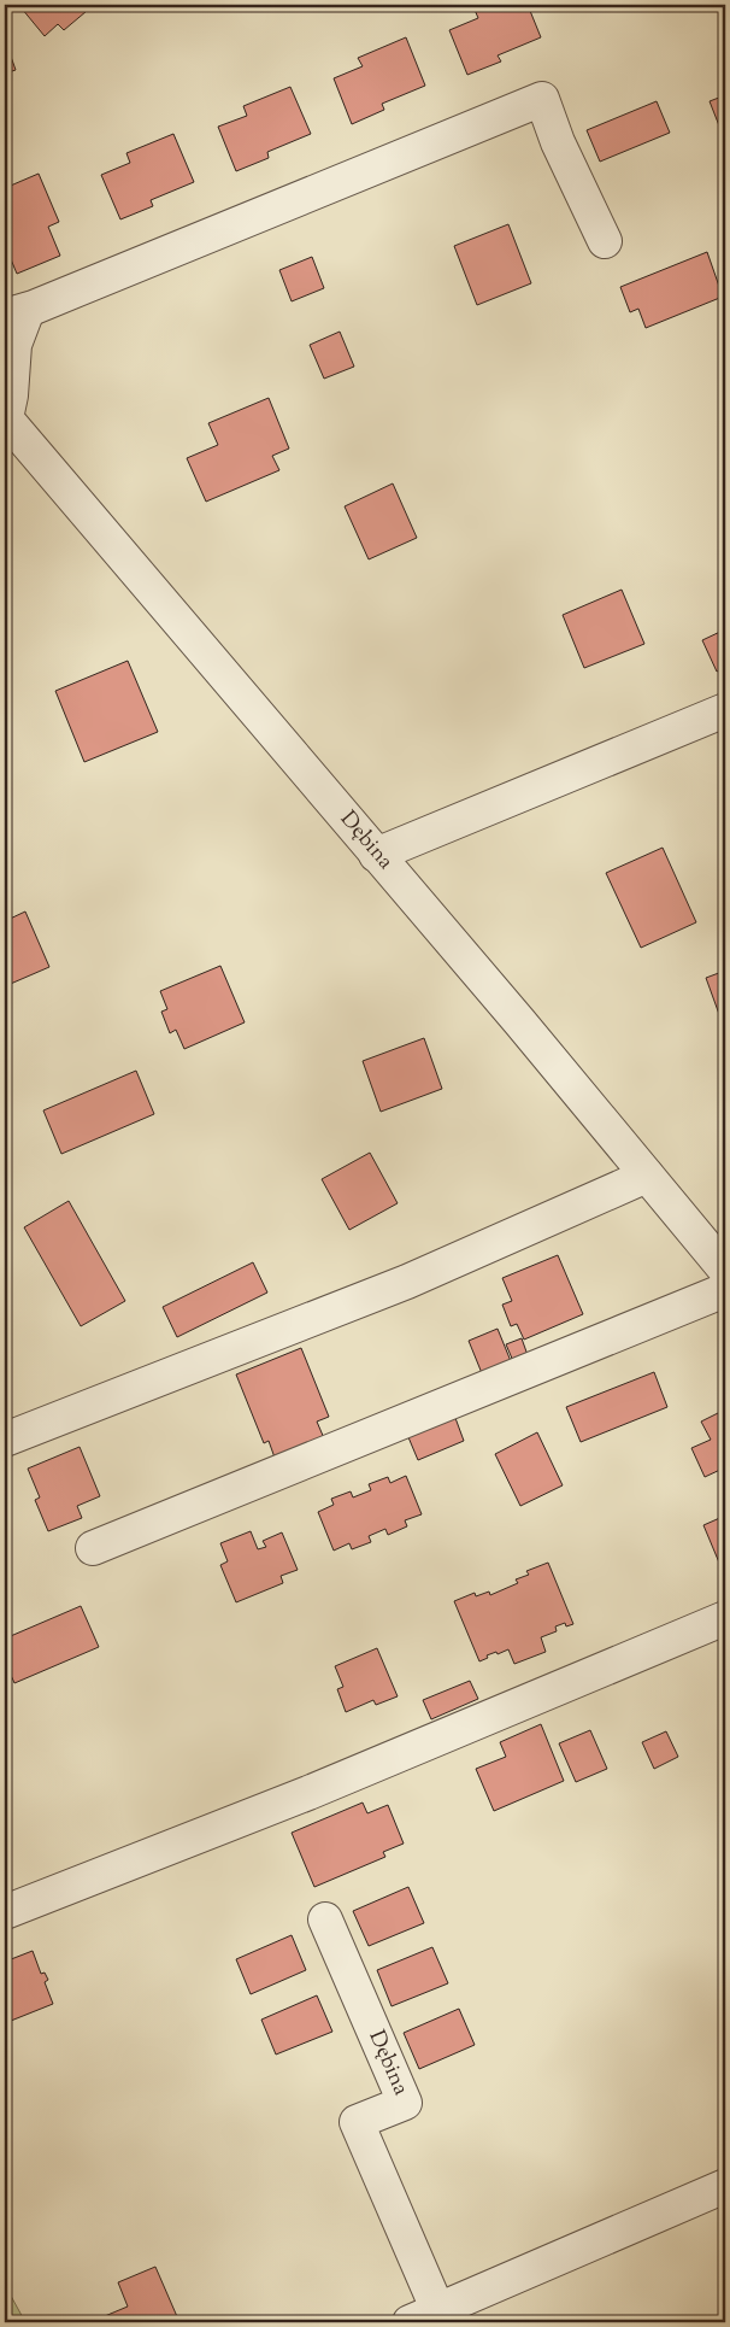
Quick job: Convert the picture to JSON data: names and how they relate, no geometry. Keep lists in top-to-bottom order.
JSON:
{
  "streets": {
    "street": ["Dębina"]
  }
}
